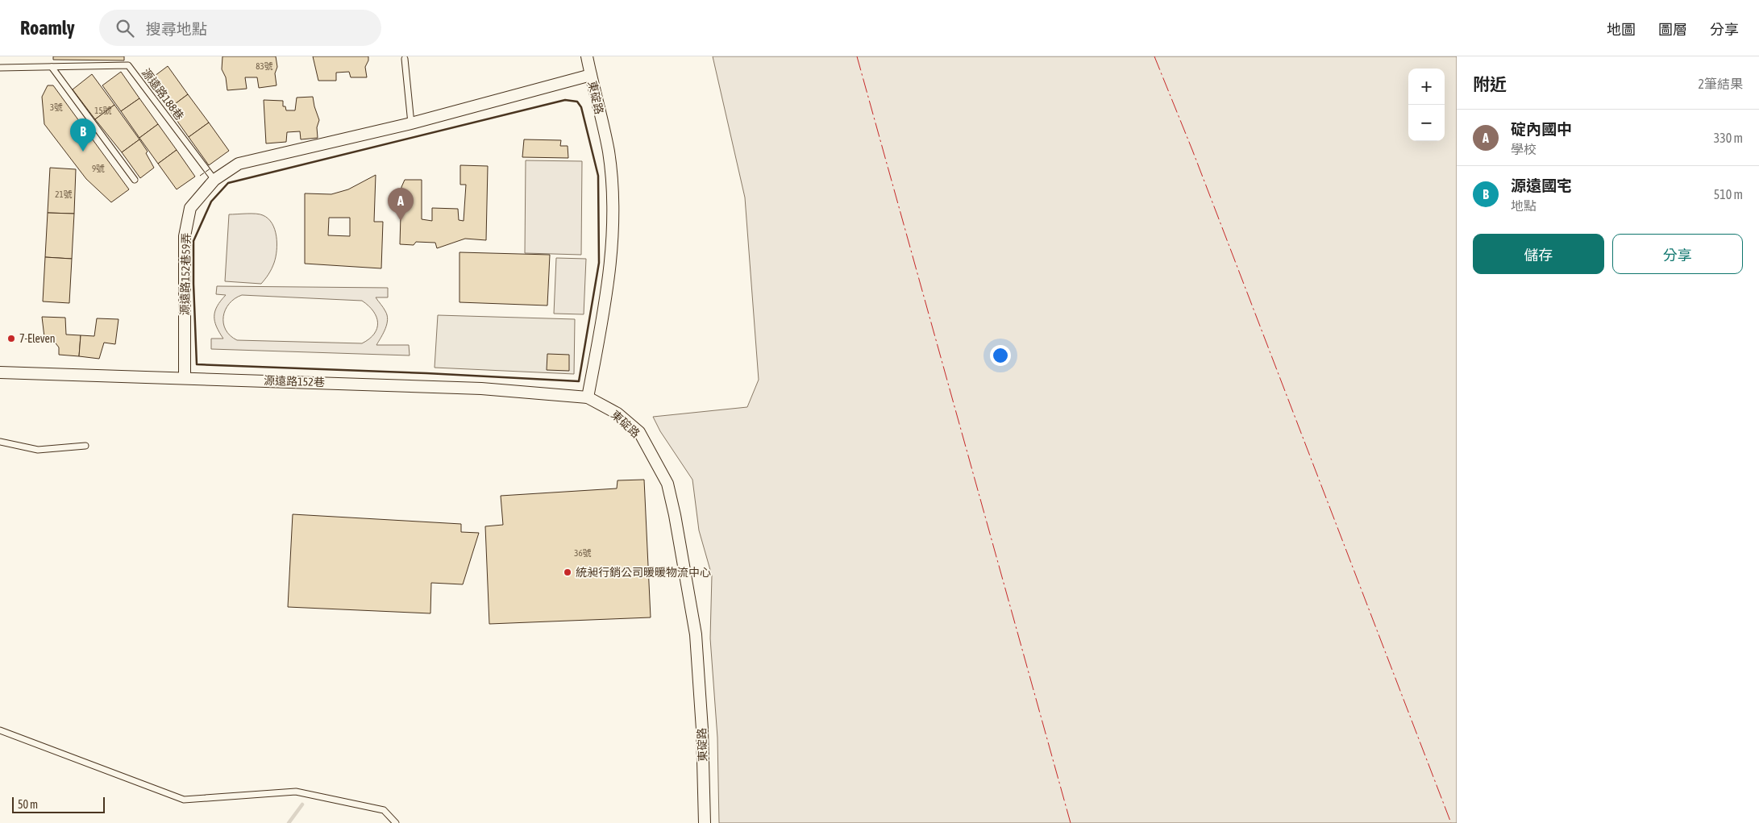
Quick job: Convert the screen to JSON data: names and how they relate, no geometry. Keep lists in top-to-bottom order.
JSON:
{
  "streets": {
    "street": ["東碇路", "源遠路152巷59弄", "源遠路152巷"],
    "lane": ["源遠路188巷"]
  },
  "crossings": [
    ["源遠路188巷", "源遠路152巷59弄"],
    ["東碇路", "源遠路152巷59弄"],
    ["東碇路", "源遠路152巷"],
    ["源遠路152巷59弄", "源遠路152巷"]
  ],
  "places": ["7-Eleven", "統昶行銷公司暖暖物流中心"],
  "house_numbers": [
    "83號",
    "3號",
    "15號",
    "9號",
    "21號",
    "36號"
  ],
  "scale_bar": "50 m",
  "page": {
    "header": "Roamly",
    "search": "搜尋地點",
    "nav": ["地圖", "圖層", "分享"],
    "heading": ["附近", "2筆結果"],
    "map_buttons": ["+", "−"],
    "list": [
      {
        "mark": "A",
        "name": "碇內國中",
        "note": "學校",
        "value": "330 m"
      },
      {
        "mark": "B",
        "name": "源遠國宅",
        "note": "地點",
        "value": "510 m"
      }
    ],
    "pins": ["B", "A"],
    "buttons": ["儲存", "分享"],
    "scale": "50 m"
  }
}
